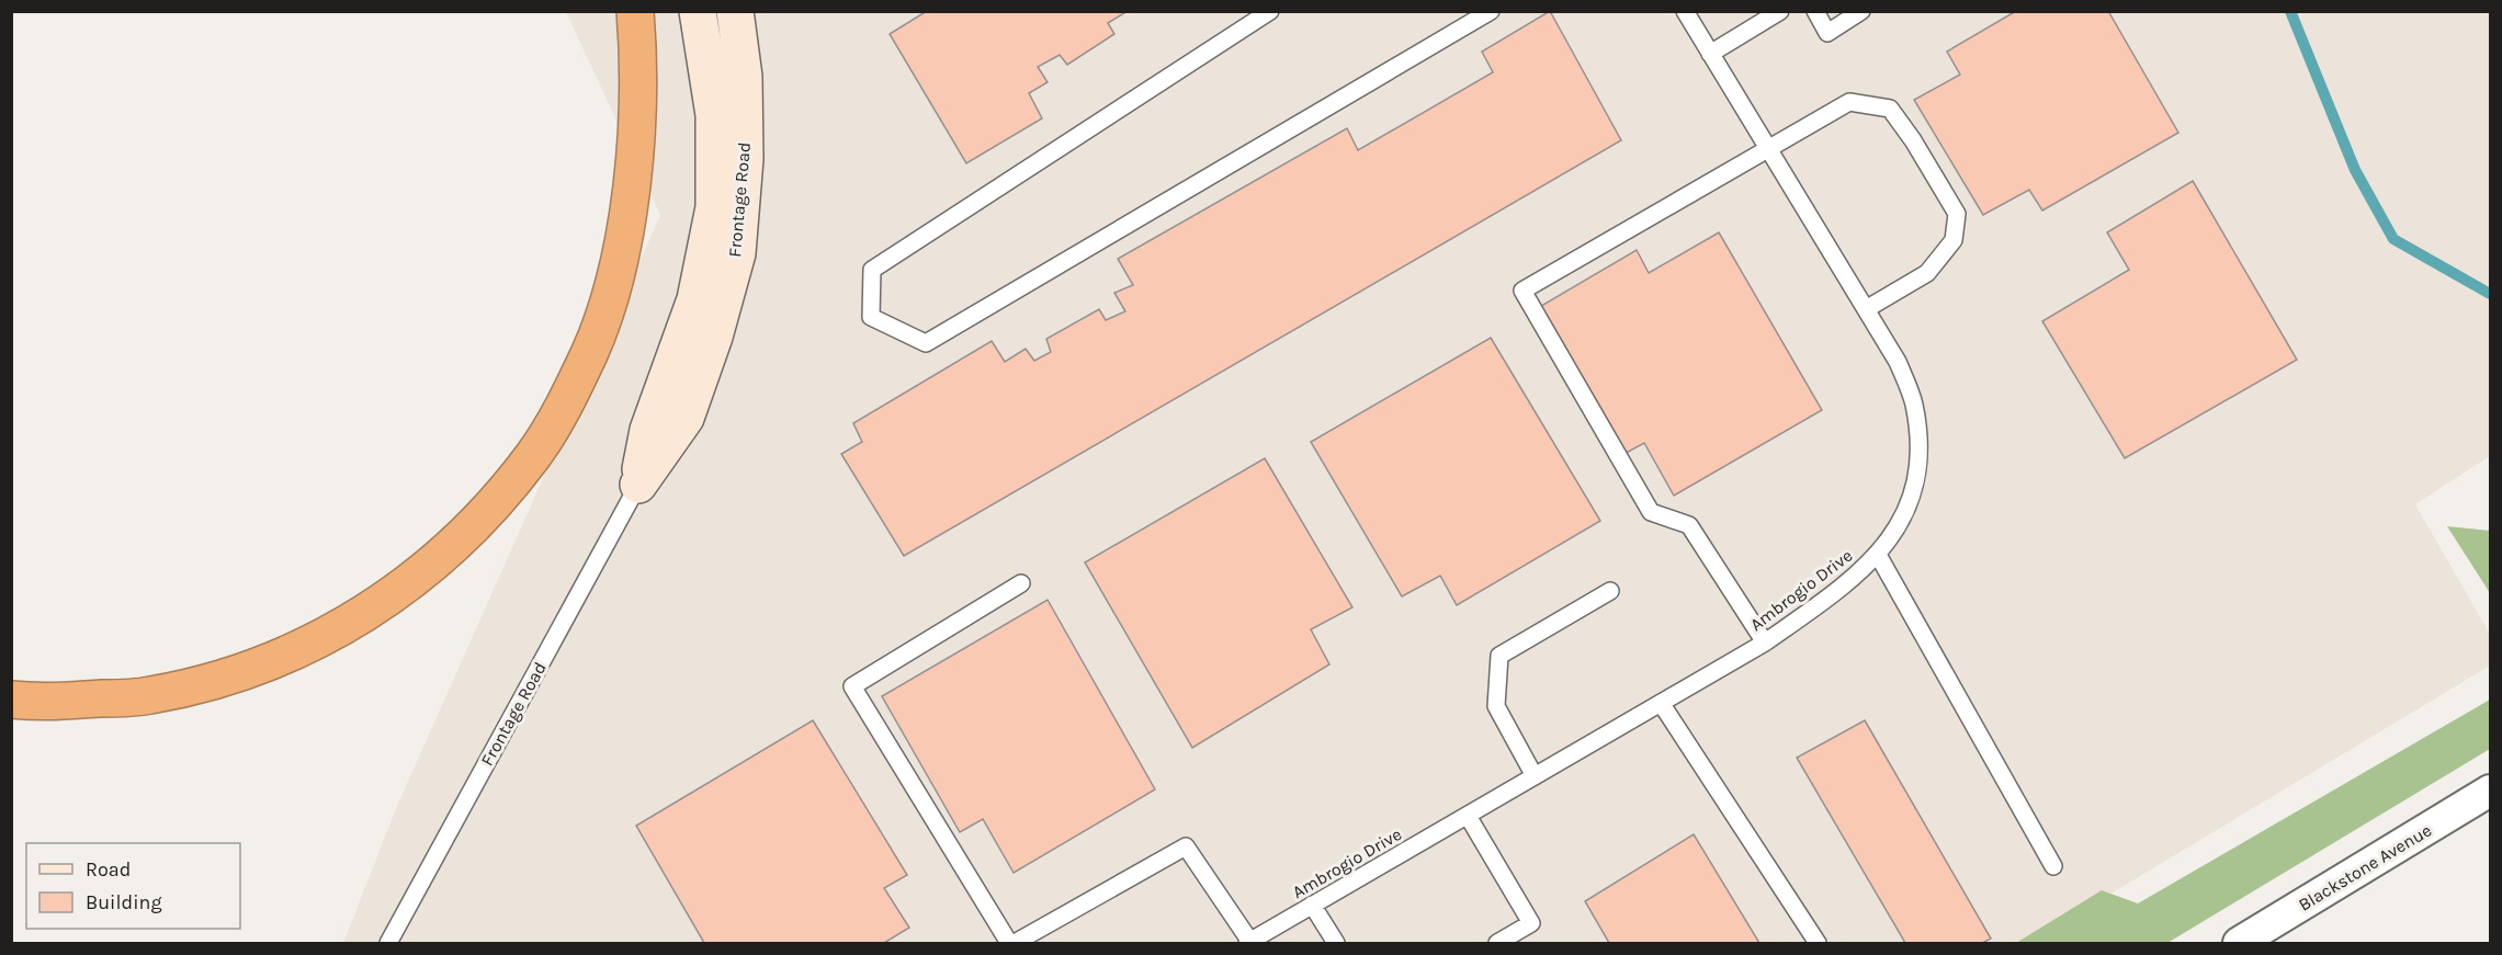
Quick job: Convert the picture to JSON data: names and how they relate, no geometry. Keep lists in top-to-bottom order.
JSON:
{
  "streets": {
    "street": ["Frontage Road", "Blackstone Avenue"],
    "lane": ["Ambrogio Drive"]
  },
  "legend": ["Road", "Building"]
}
